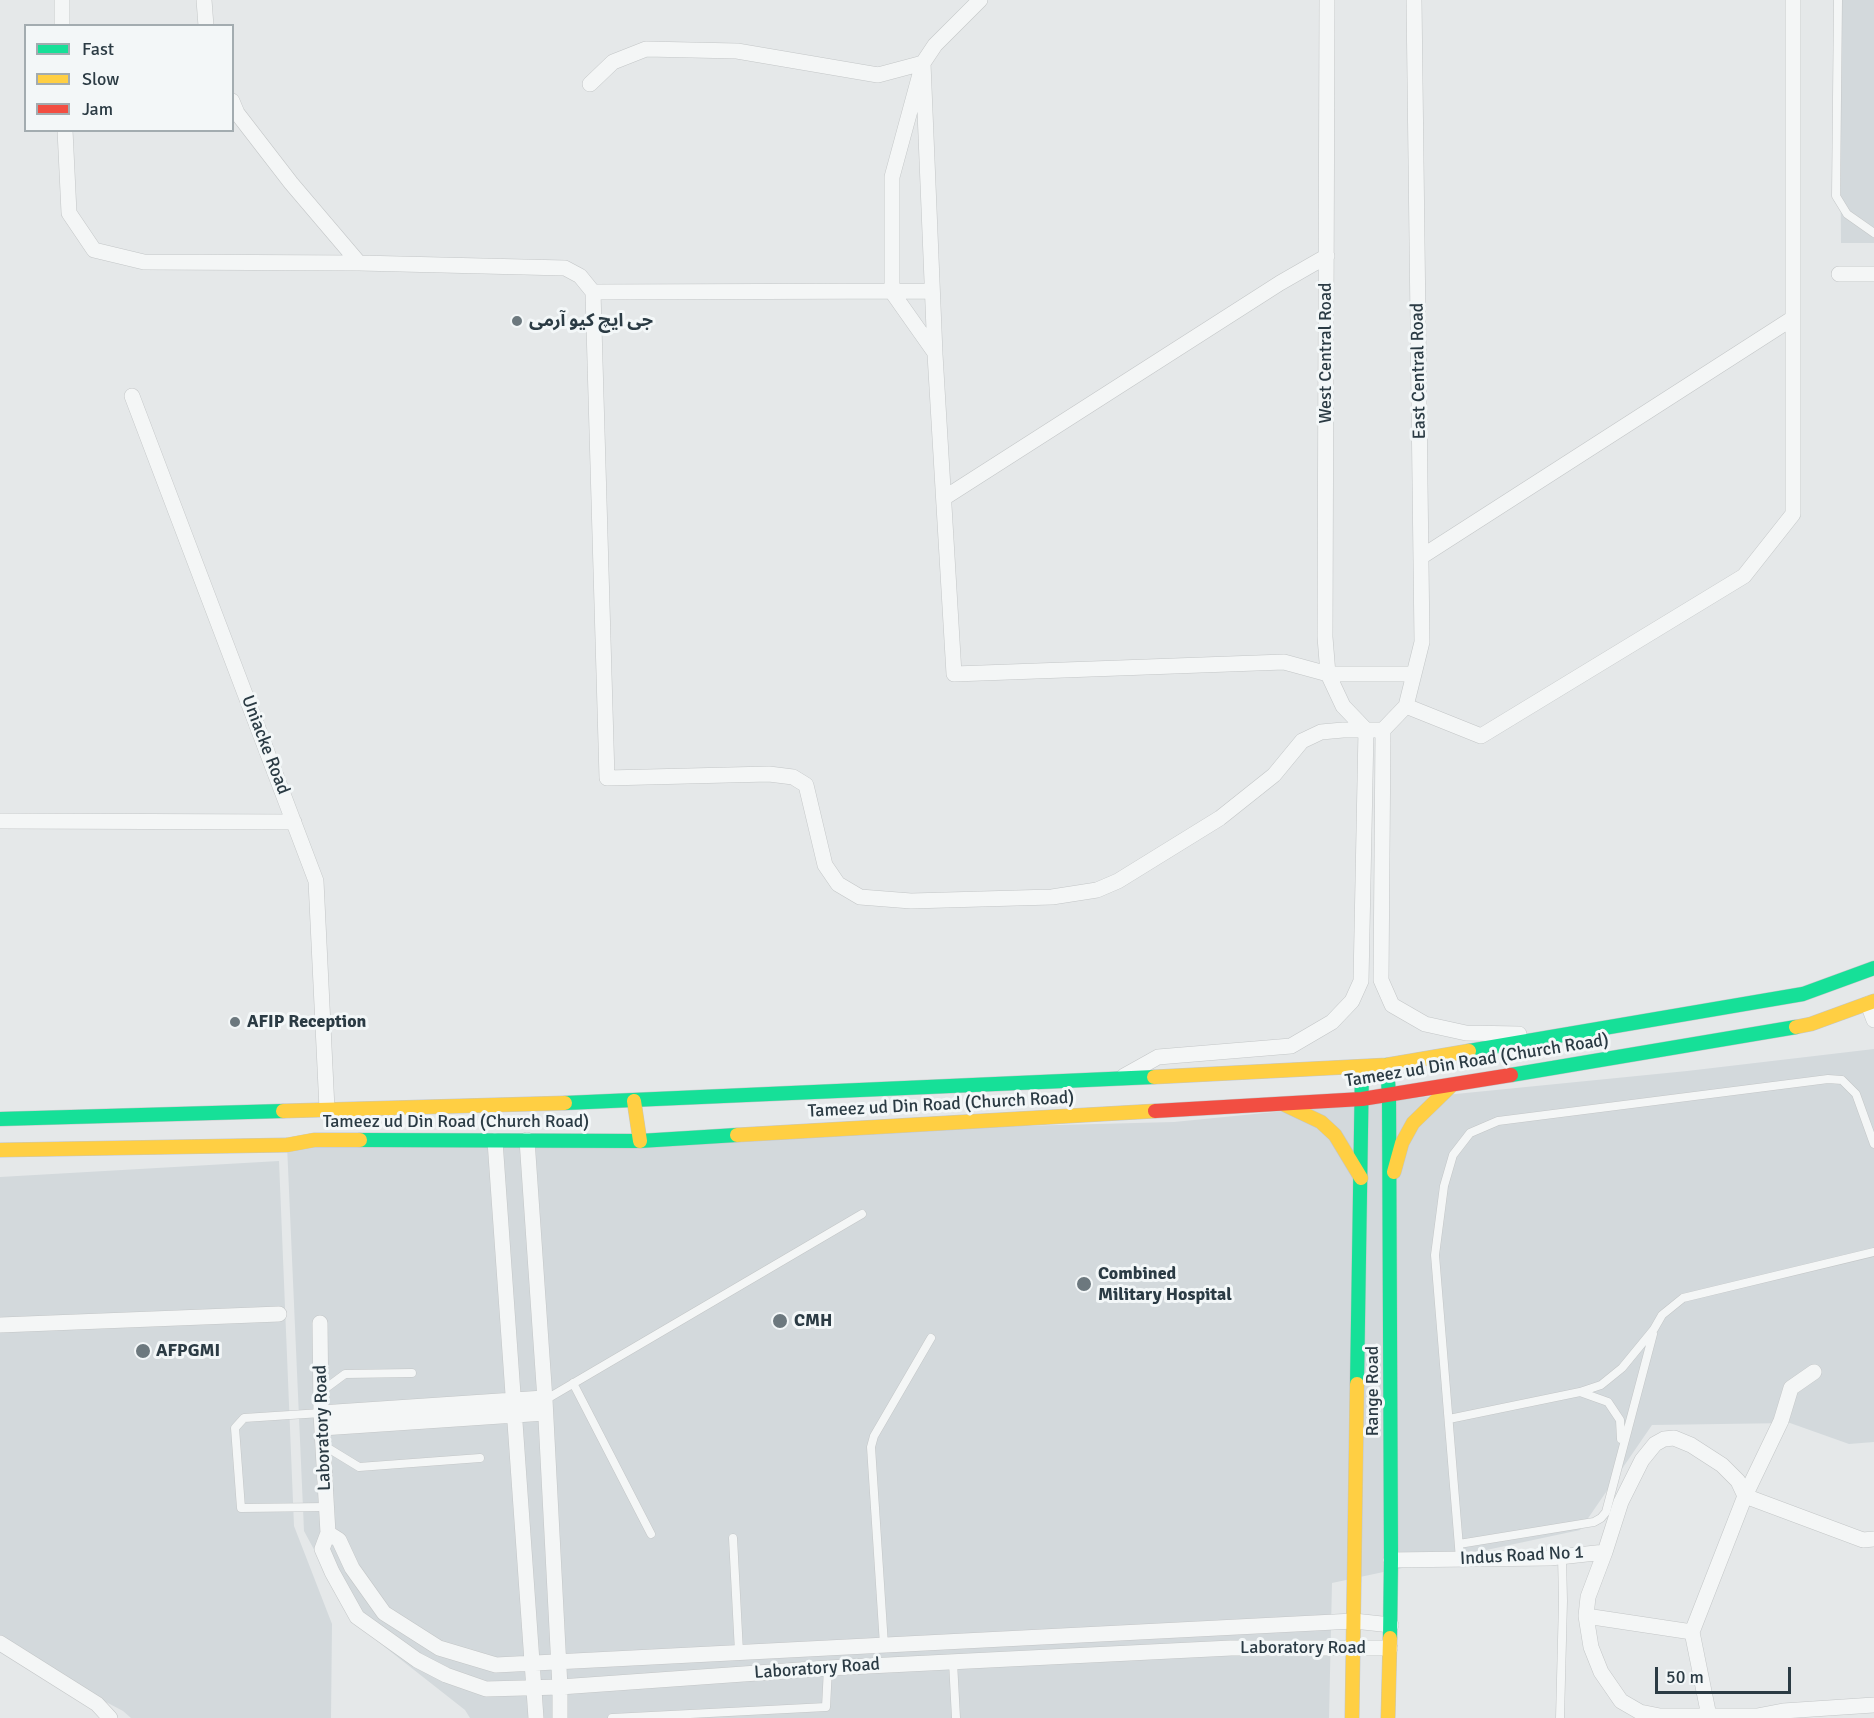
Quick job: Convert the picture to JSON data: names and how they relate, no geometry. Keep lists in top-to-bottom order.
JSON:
{
  "streets": {
    "main road": ["Tameez ud Din Road (Church Road)", "Range Road"],
    "street": [
      "West Central Road",
      "East Central Road",
      "Uniacke Road",
      "Laboratory Road",
      "Indus Road No 1"
    ]
  },
  "crossings": [
    ["Uniacke Road", "Tameez ud Din Road (Church Road)"],
    ["Tameez ud Din Road (Church Road)", "Range Road"],
    ["Range Road", "Laboratory Road"],
    ["Range Road", "Indus Road No 1"]
  ],
  "places": [
    "جی ایچ کیو آرمی",
    "AFIP Reception",
    "Combined Military Hospital",
    "CMH",
    "AFPGMI"
  ],
  "legend": ["Fast", "Slow", "Jam"],
  "scale_bar": "50 m"
}
